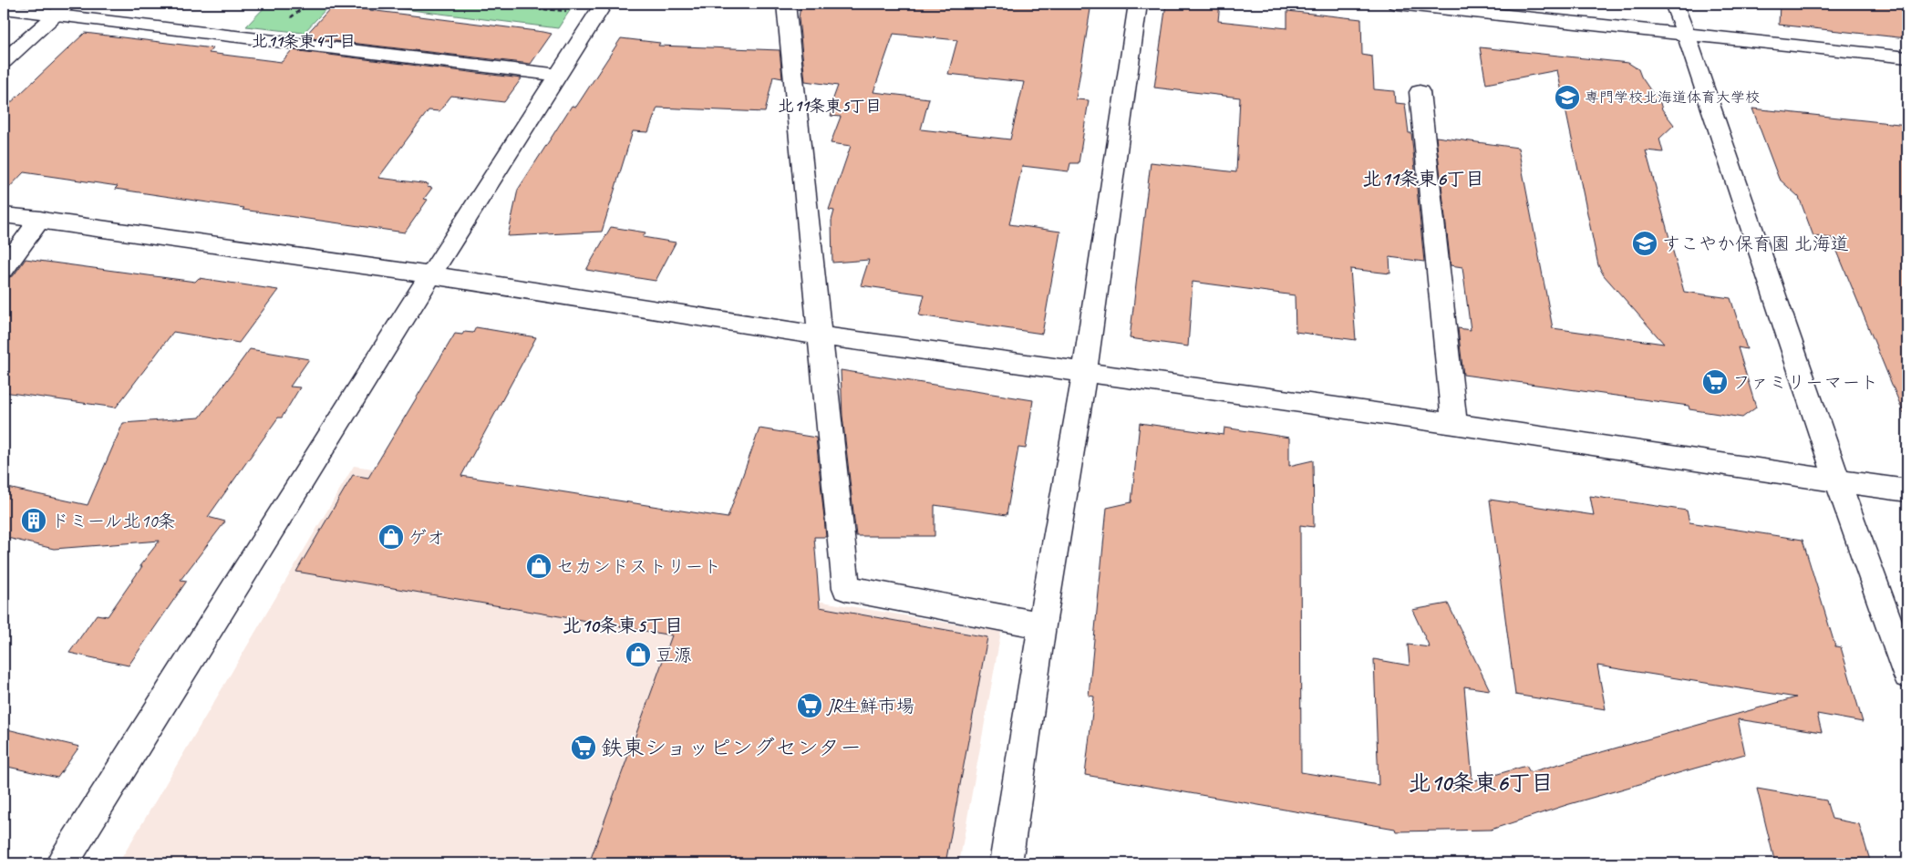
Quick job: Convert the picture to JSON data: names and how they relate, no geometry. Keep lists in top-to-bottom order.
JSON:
{
  "districts": [
    "北11条東4丁目",
    "北11条東5丁目",
    "北11条東6丁目",
    "北10条東5丁目",
    "北10条東6丁目"
  ],
  "places": {
    "school or university": ["専門学校北海道体育大学校", "すこやか保育園 北海道"],
    "supermarket": ["ファミリーマート", "JR生鮮市場", "鉄東ショッピングセンター"],
    "building": ["ドミール北10条"],
    "shop": ["ゲオ", "セカンドストリート", "豆源"]
  }
}
